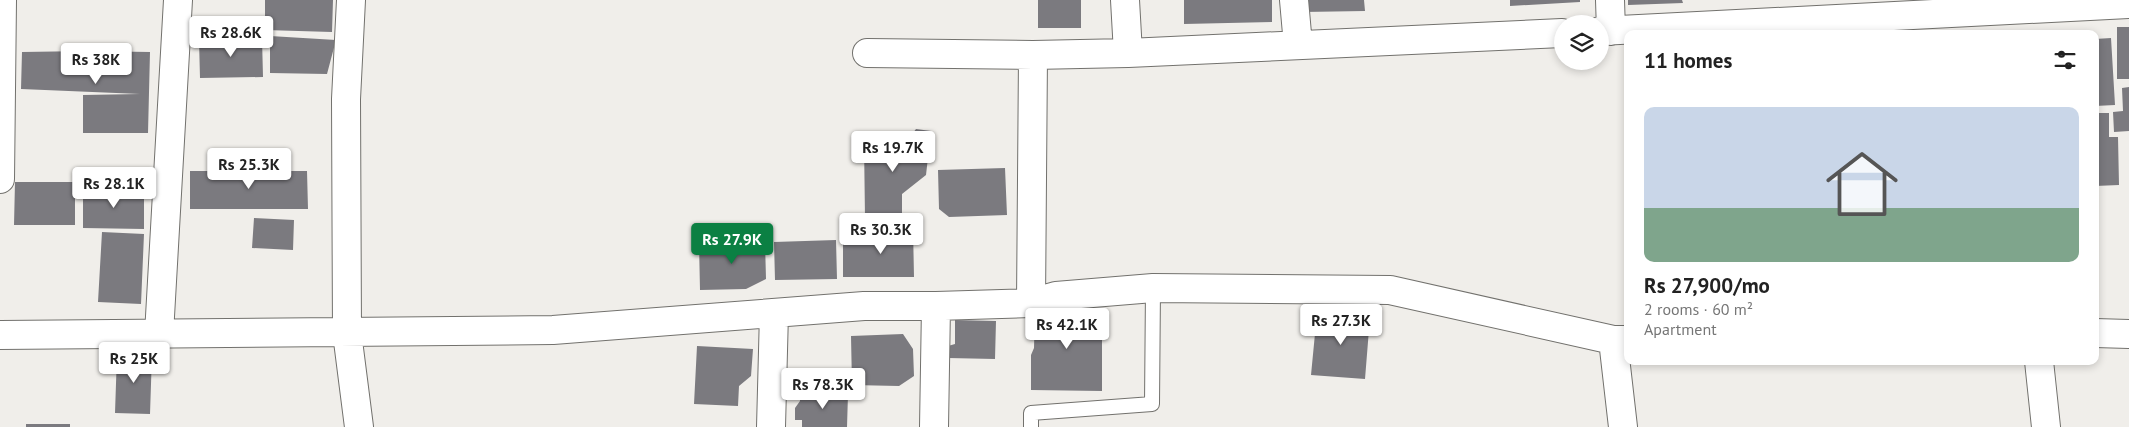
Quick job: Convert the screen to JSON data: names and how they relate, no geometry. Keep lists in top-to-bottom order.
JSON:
{
  "page": {
    "price": [
      "Rs 28.6K",
      "Rs 38K",
      "Rs 19.7K",
      "Rs 25.3K",
      "Rs 28.1K",
      "Rs 30.3K",
      "Rs 27.9K",
      "Rs 27.3K",
      "Rs 42.1K",
      "Rs 25K",
      "Rs 78.3K"
    ],
    "heading": "11 homes",
    "list": [
      {
        "name": "Rs 27,900/mo",
        "note": "2 rooms · 60 m² · Apartment"
      }
    ]
  }
}
